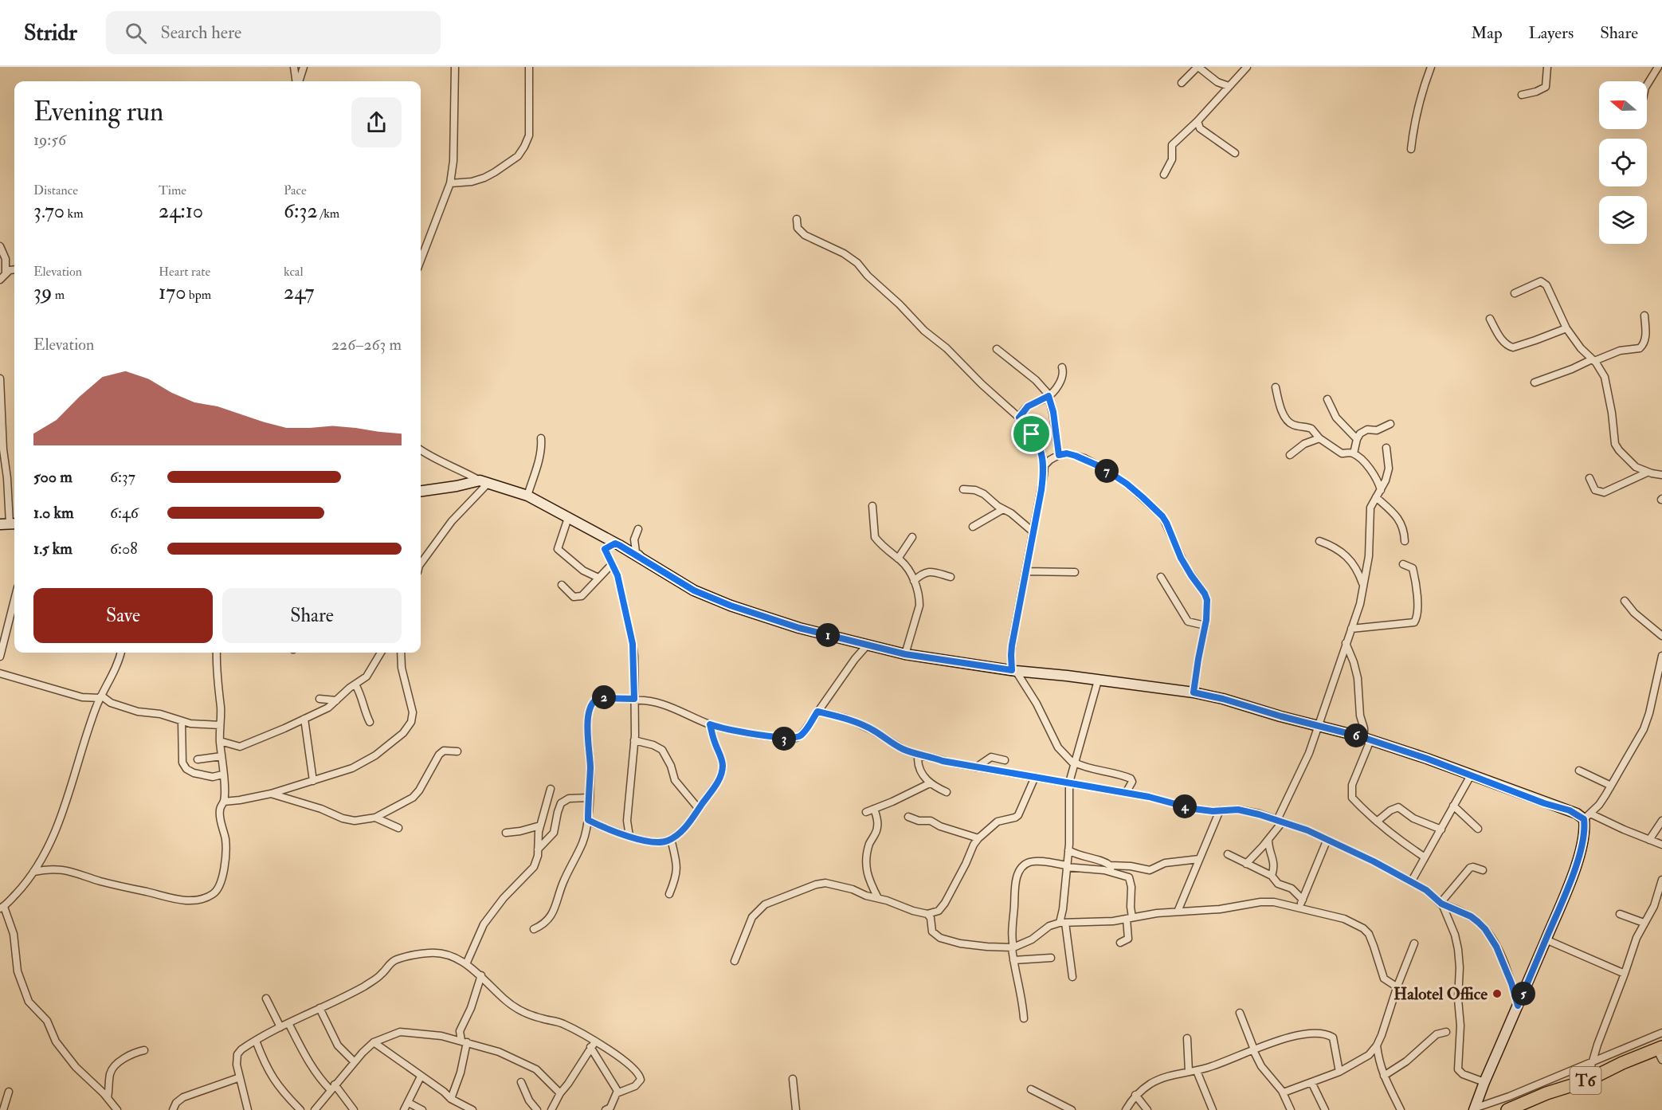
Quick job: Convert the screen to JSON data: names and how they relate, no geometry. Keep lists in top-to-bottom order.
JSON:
{
  "streets": {
    "highway": ["T6"]
  },
  "places": ["Halotel Office"],
  "north": "left",
  "page": {
    "header": "Stridr",
    "search": "Search here",
    "nav": ["Map", "Layers", "Share"],
    "heading": ["Evening run", "19:56"],
    "stats": [
      ["Distance", "3.70 km"],
      ["Time", "24:10"],
      ["Pace", "6:32 /km"],
      ["Elevation", "39 m"],
      ["Heart rate", "170 bpm"],
      ["kcal", "247"]
    ],
    "chart": ["Elevation", "226–263 m"],
    "pins": [
      "7",
      "1",
      "2",
      "6",
      "3",
      "4",
      "5"
    ],
    "list": [
      {
        "name": "500 m",
        "note": "6:37"
      },
      {
        "name": "1.0 km",
        "note": "6:46"
      },
      {
        "name": "1.5 km",
        "note": "6:08"
      }
    ],
    "buttons": ["Save", "Share"]
  }
}
